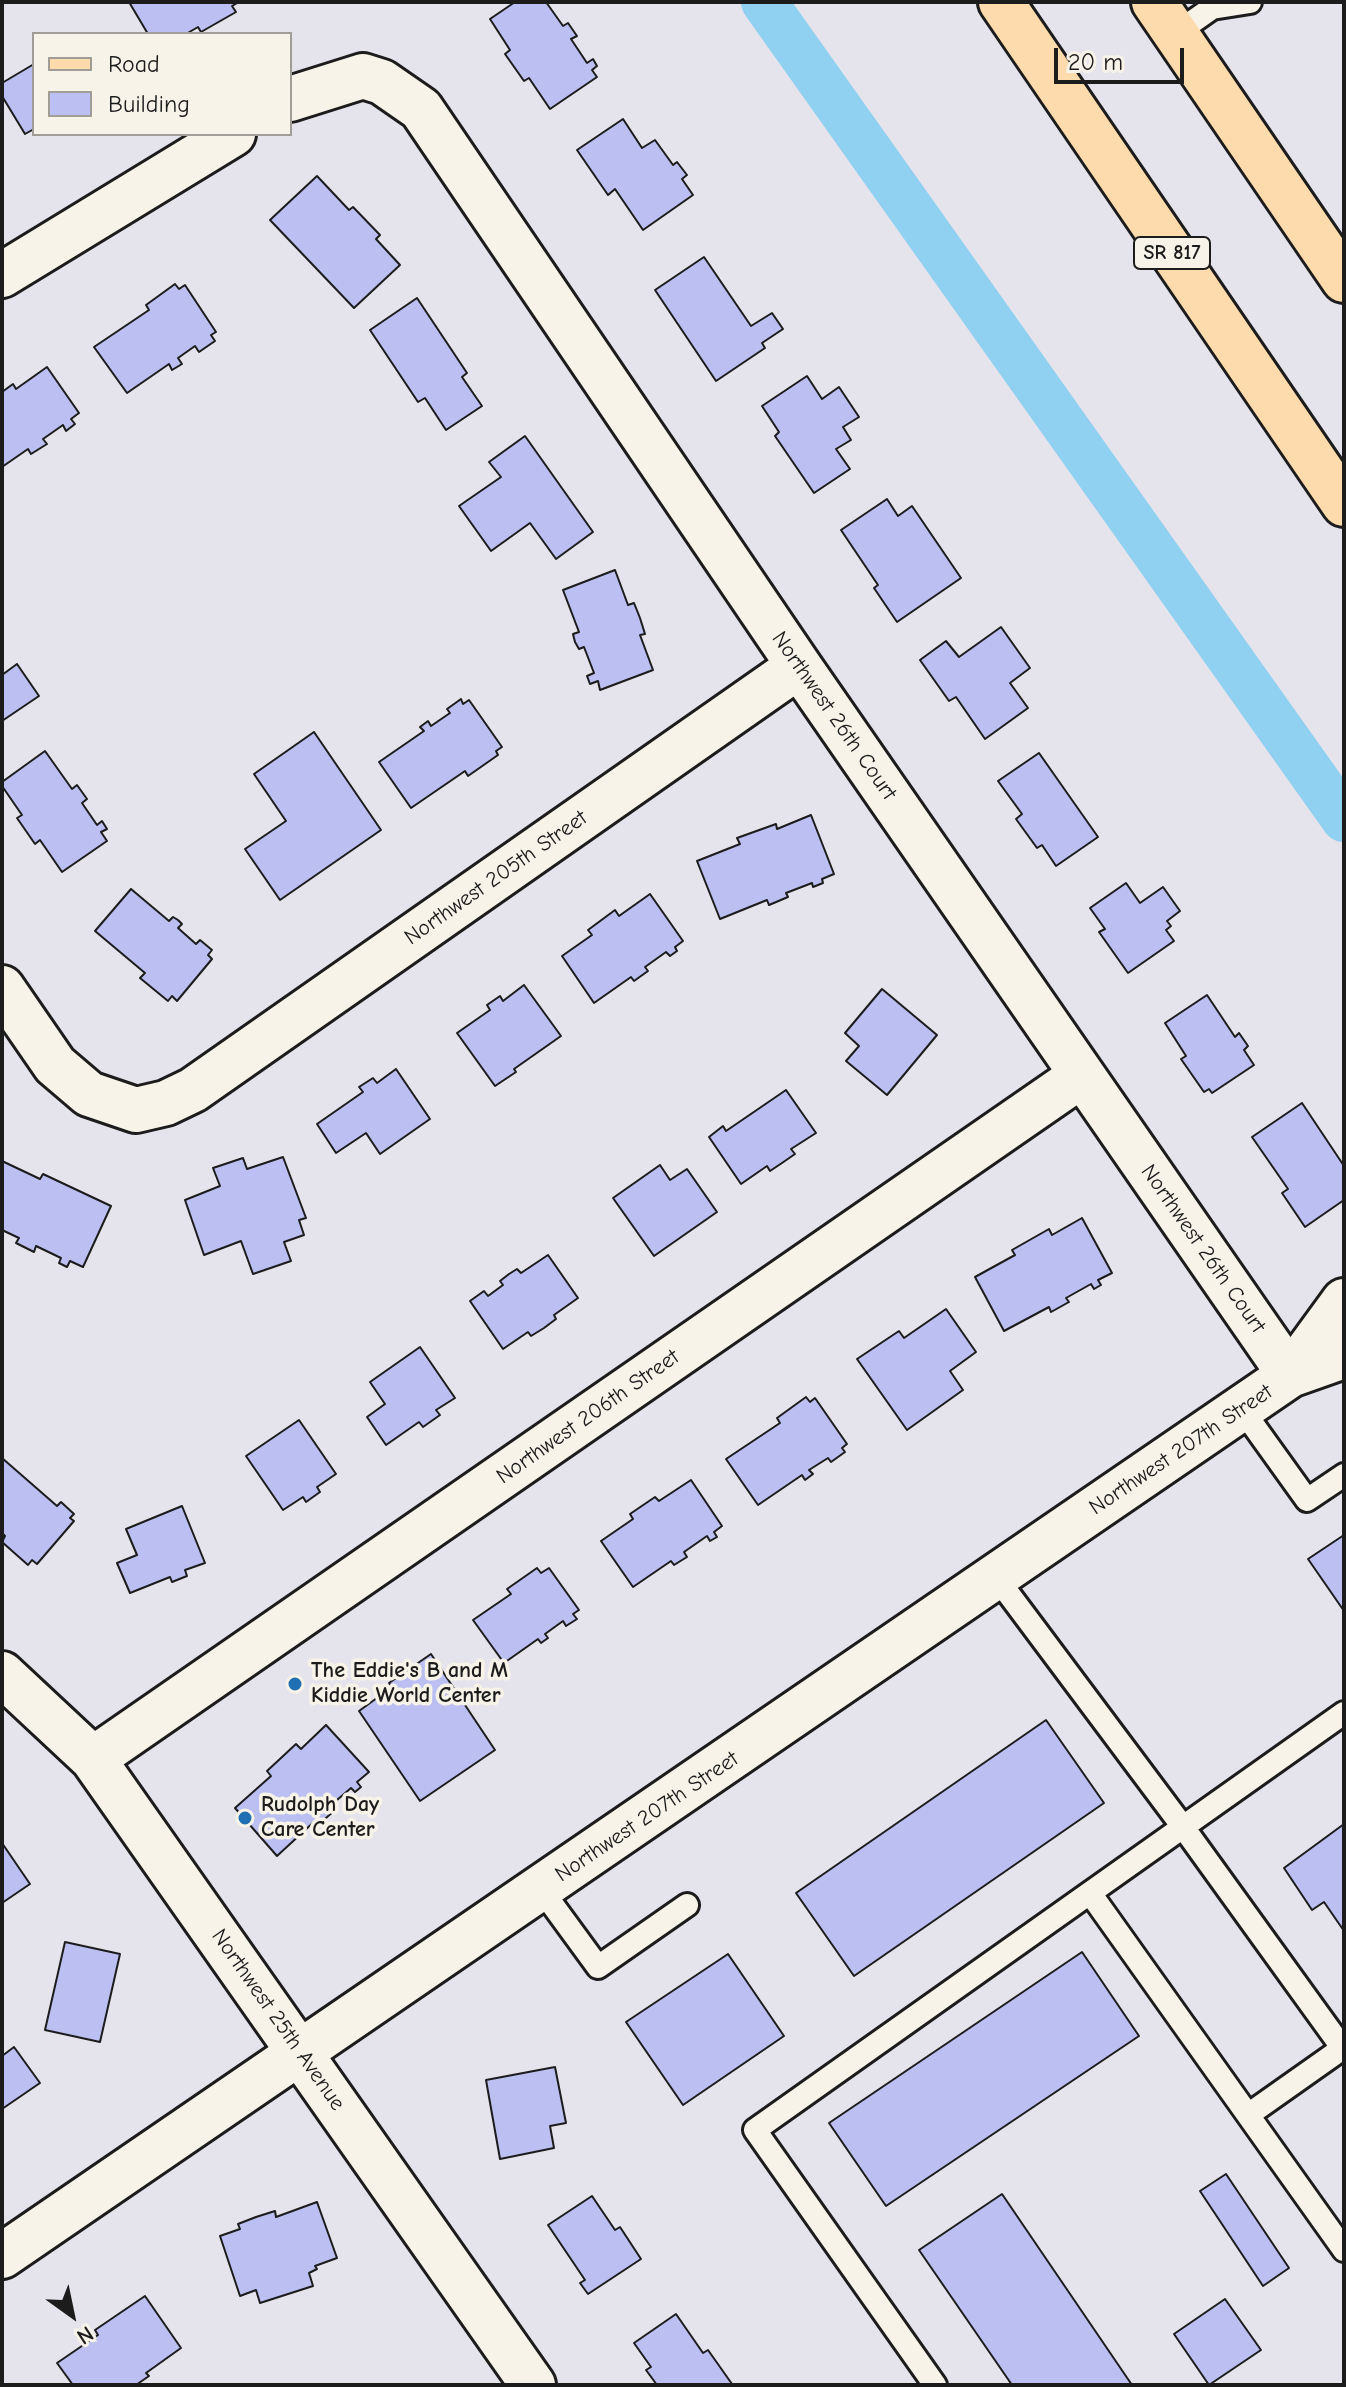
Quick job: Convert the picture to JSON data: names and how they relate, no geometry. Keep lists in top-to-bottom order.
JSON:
{
  "streets": {
    "main road": ["SR 817"],
    "street": [
      "Northwest 26th Court",
      "Northwest 205th Street",
      "Northwest 206th Street",
      "Northwest 207th Street",
      "Northwest 25th Avenue"
    ]
  },
  "crossings": [
    ["Northwest 26th Court", "Northwest 205th Street"],
    ["Northwest 26th Court", "Northwest 206th Street"],
    ["Northwest 26th Court", "Northwest 207th Street"],
    ["Northwest 206th Street", "Northwest 25th Avenue"],
    ["Northwest 207th Street", "Northwest 25th Avenue"]
  ],
  "places": ["The Eddie's B and M Kiddie World Center", "Rudolph Day Care Center"],
  "legend": ["Road", "Building"],
  "scale_bar": "20 m",
  "north": "bottom right"
}
